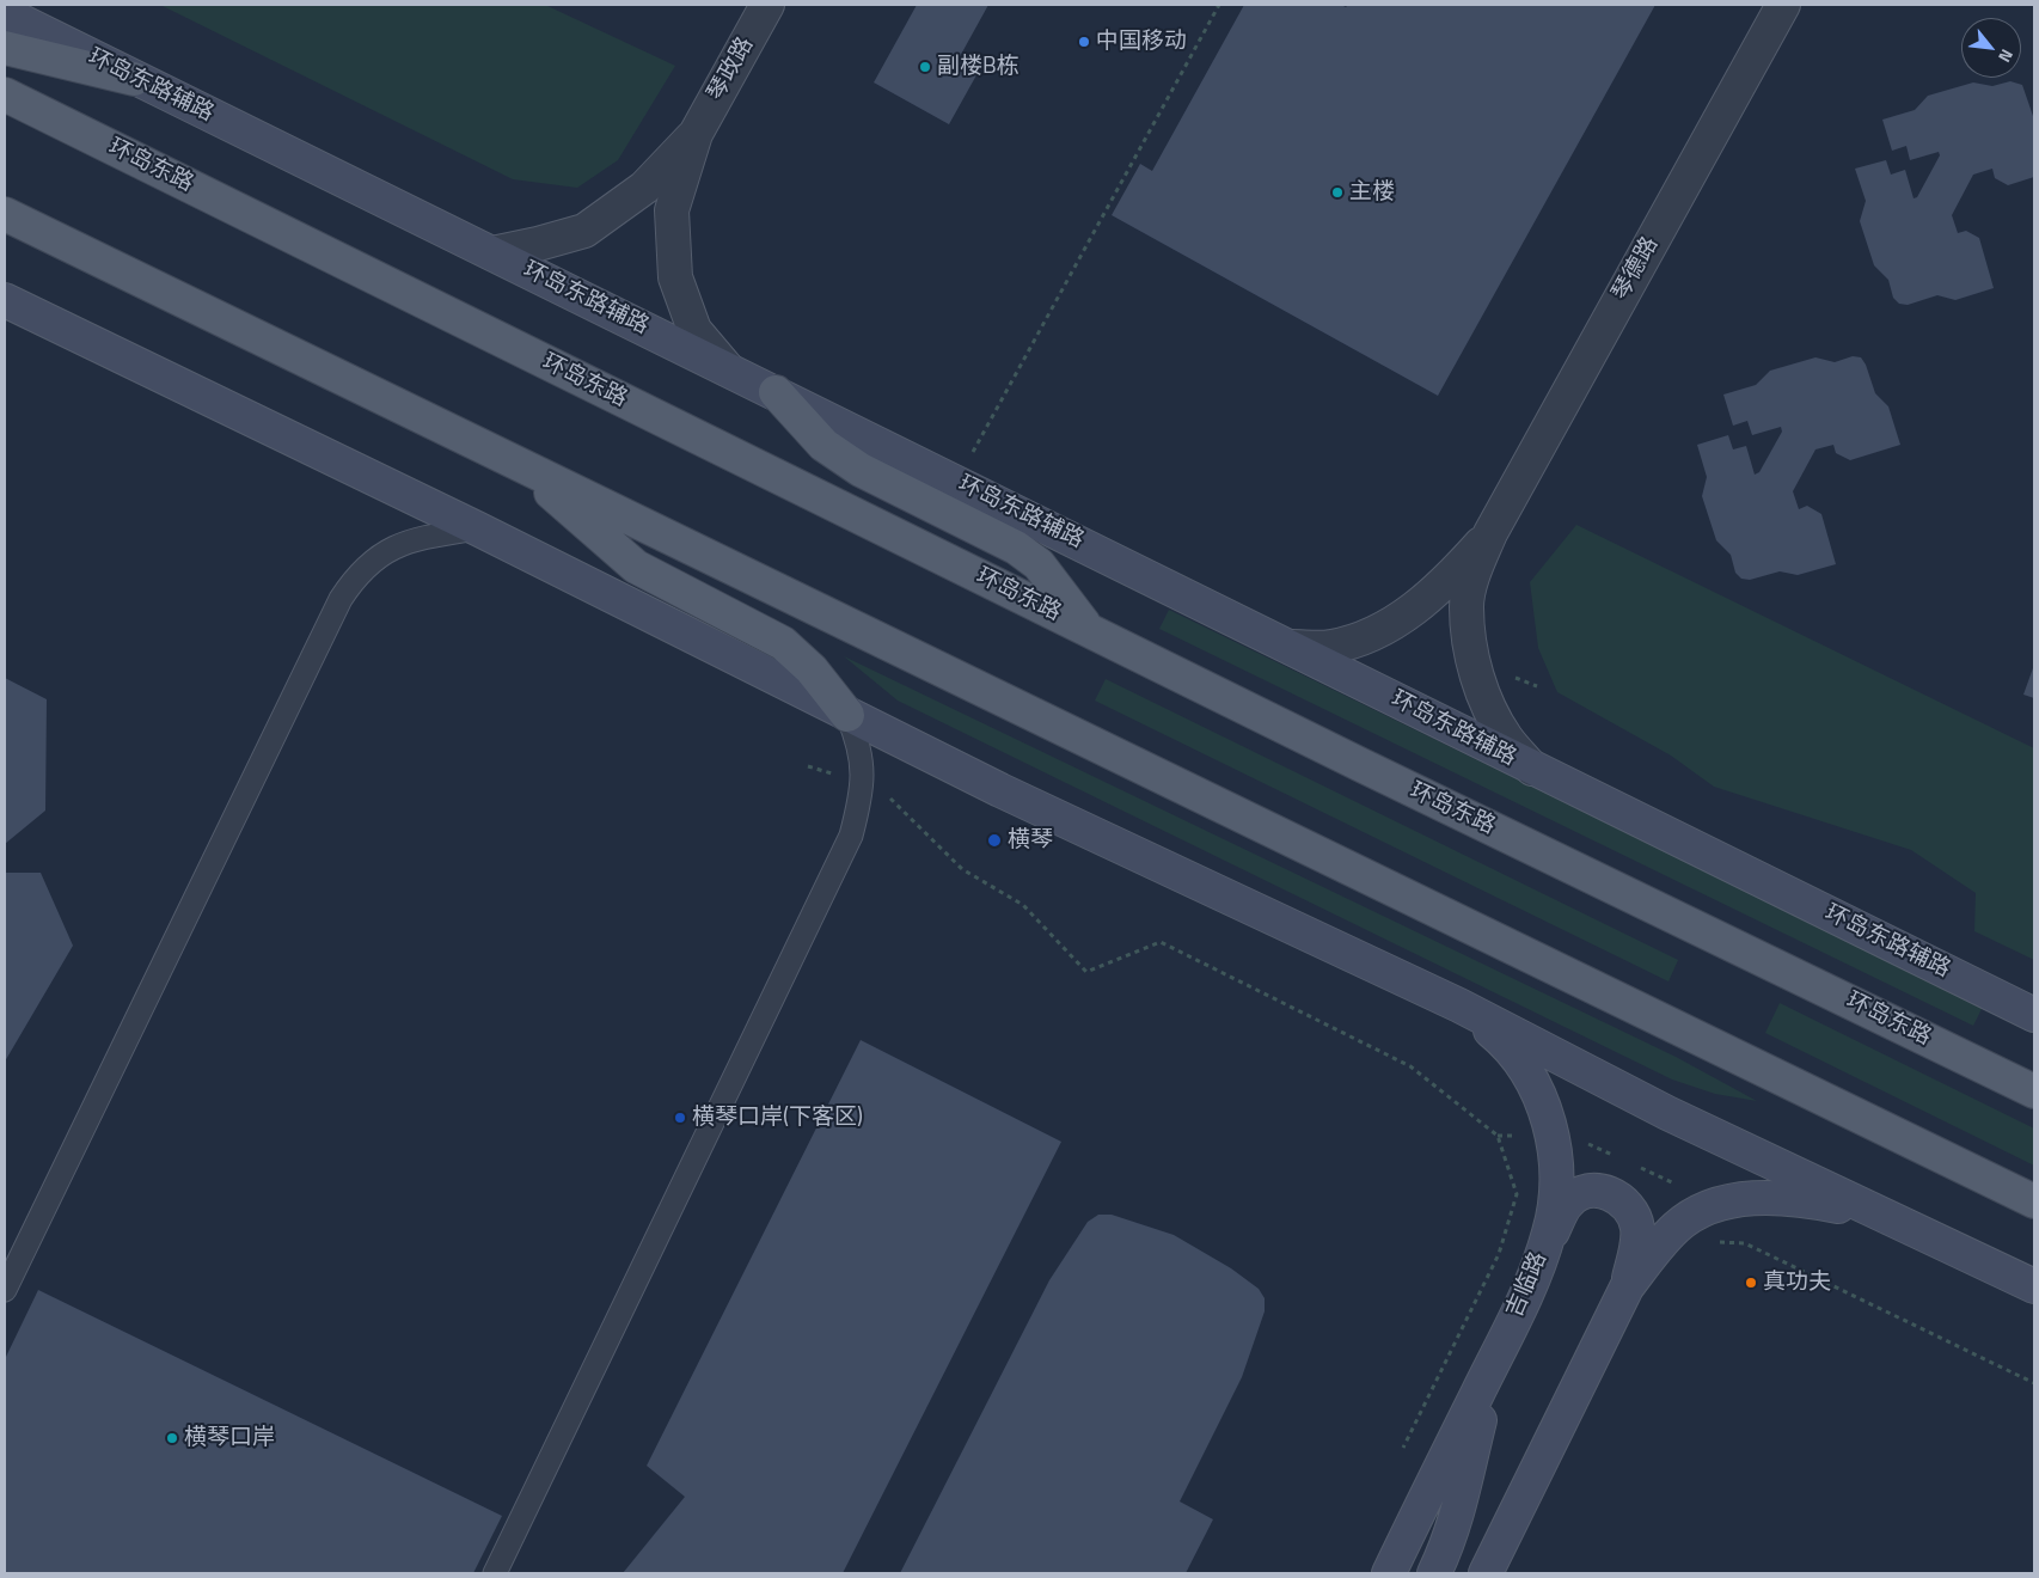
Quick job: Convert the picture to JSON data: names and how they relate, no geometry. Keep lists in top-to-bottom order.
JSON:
{
  "streets": {
    "main road": ["环岛东路辅路", "环岛东路", "吉临路"],
    "street": ["琴政路", "琴德路"]
  },
  "crossings": [
    ["环岛东路辅路", "琴德路"]
  ],
  "places": [
    "中国移动",
    "副楼B栋",
    "主楼",
    "横琴",
    "横琴口岸(下客区)",
    "真功夫",
    "横琴口岸"
  ],
  "north": "bottom right"
}
